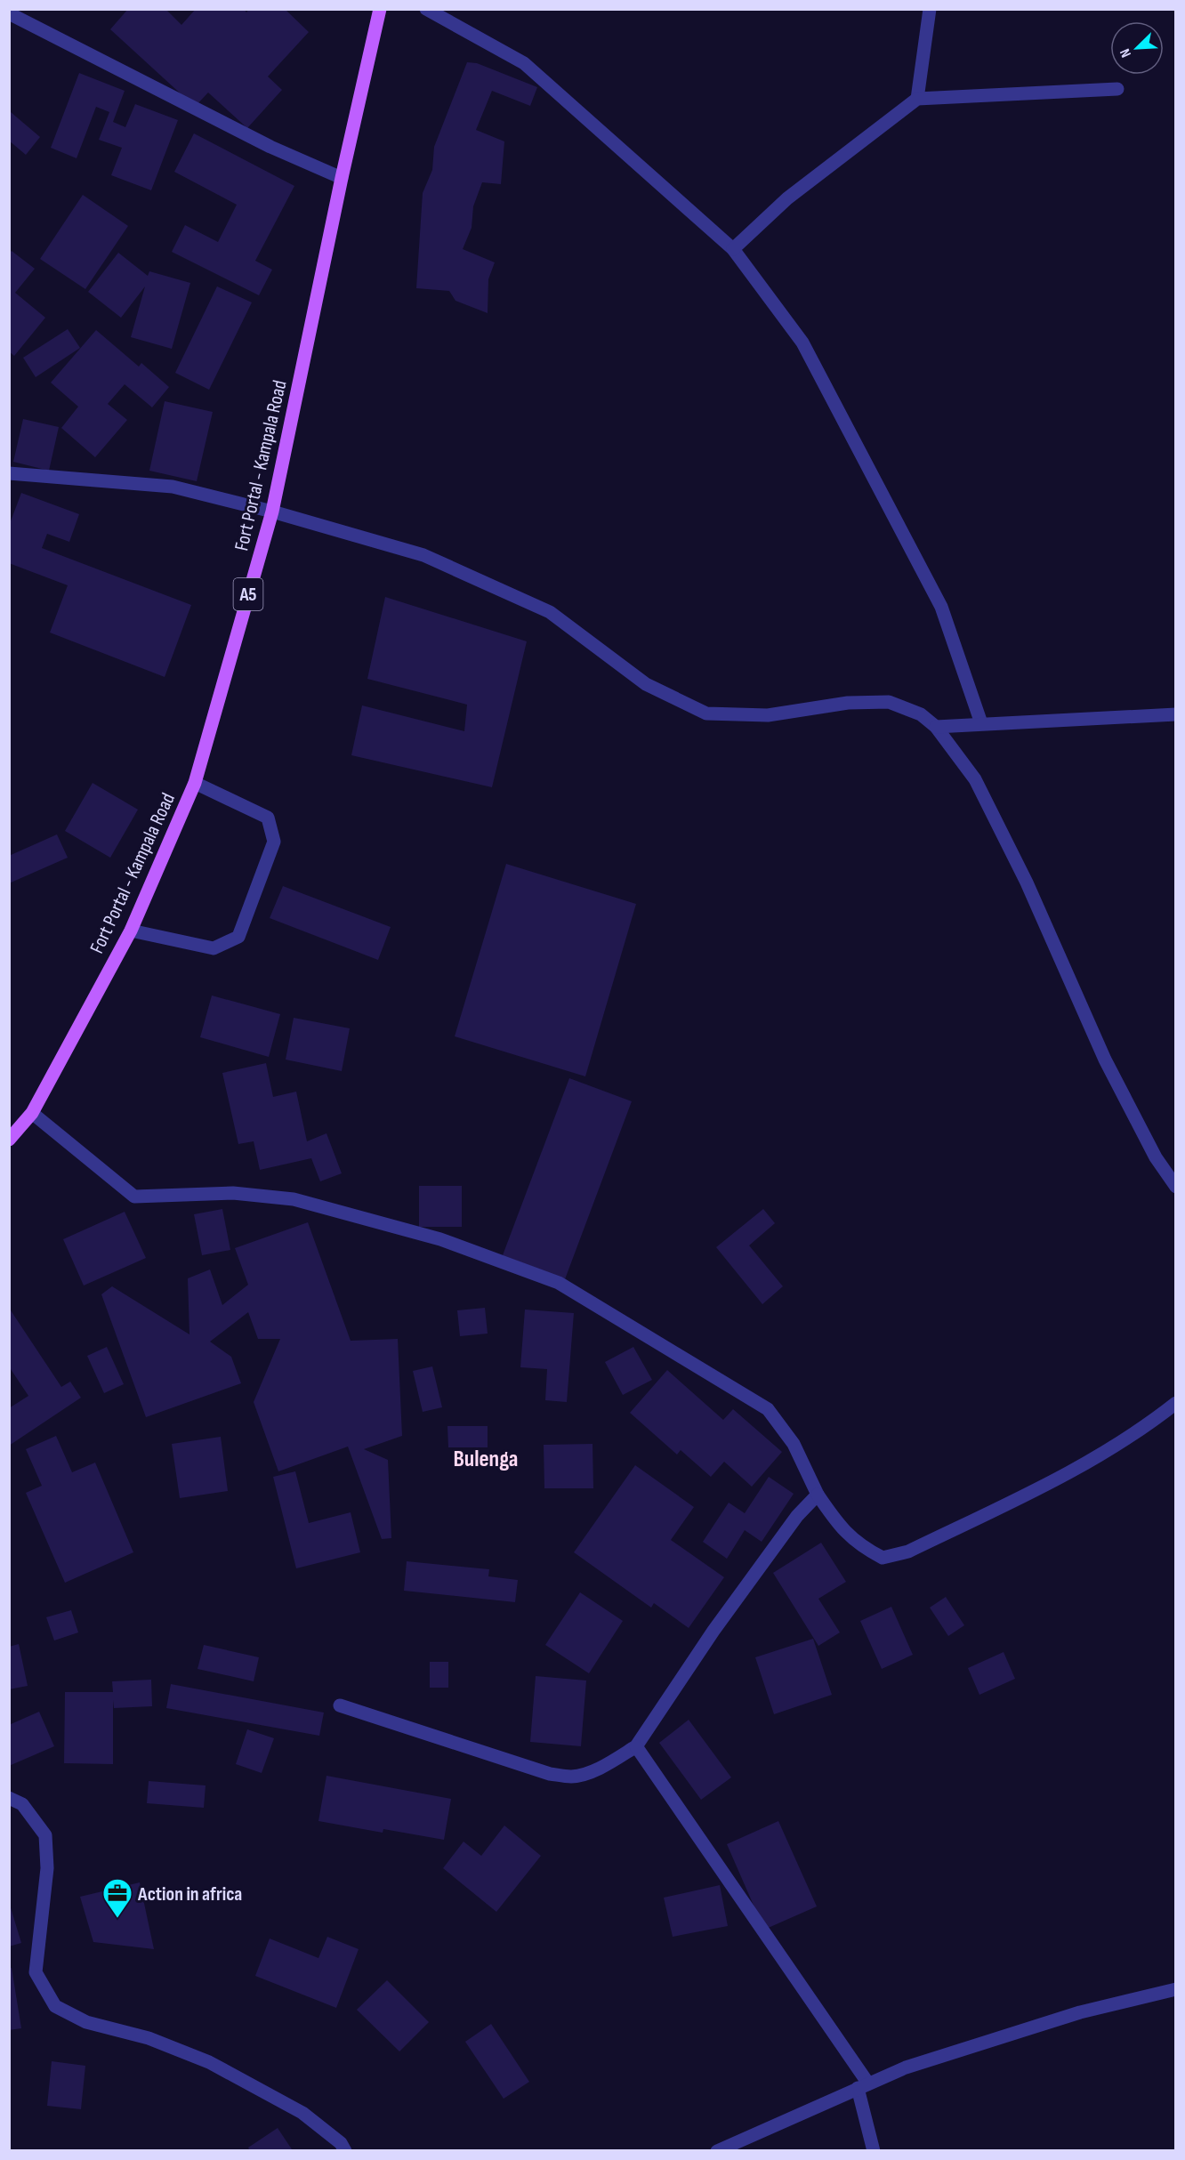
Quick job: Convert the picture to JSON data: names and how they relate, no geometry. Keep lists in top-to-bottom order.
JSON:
{
  "streets": {
    "main road": ["Fort Portal - Kampala Road", "A5"]
  },
  "districts": ["Bulenga"],
  "places": {
    "office": ["Action in africa"]
  },
  "north": "bottom left"
}
